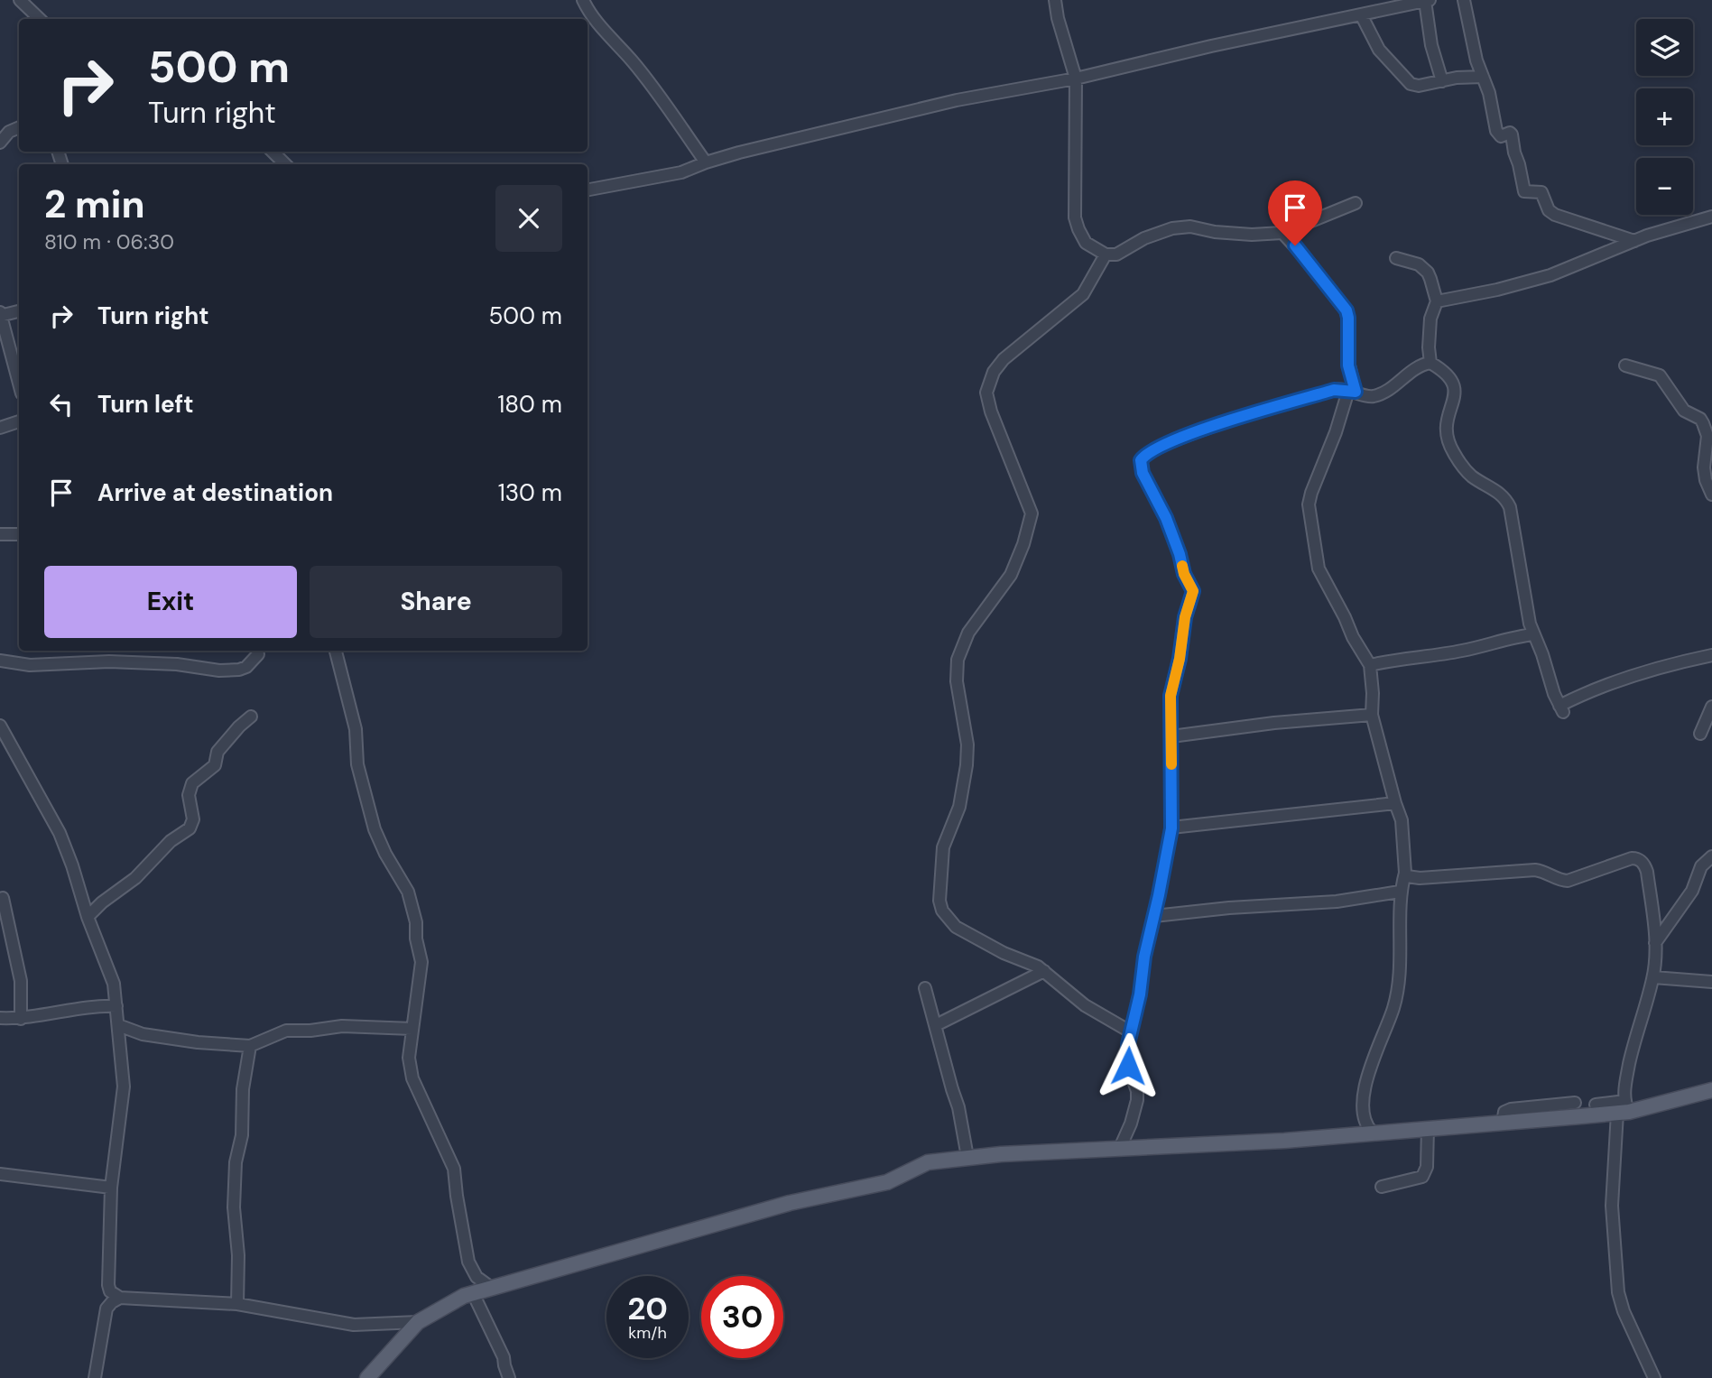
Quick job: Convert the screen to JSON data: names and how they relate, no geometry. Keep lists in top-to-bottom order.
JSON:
{
  "page": {
    "map_buttons": ["+", "−"],
    "turn": ["500 m", "Turn right"],
    "heading": ["2 min", "810 m · 06:30"],
    "list": [
      {
        "name": "Turn right",
        "value": "500 m"
      },
      {
        "name": "Turn left",
        "value": "180 m"
      },
      {
        "name": "Arrive at destination",
        "value": "130 m"
      }
    ],
    "buttons": ["Exit", "Share"],
    "speed": "20 km/h",
    "limit": "30"
  }
}
